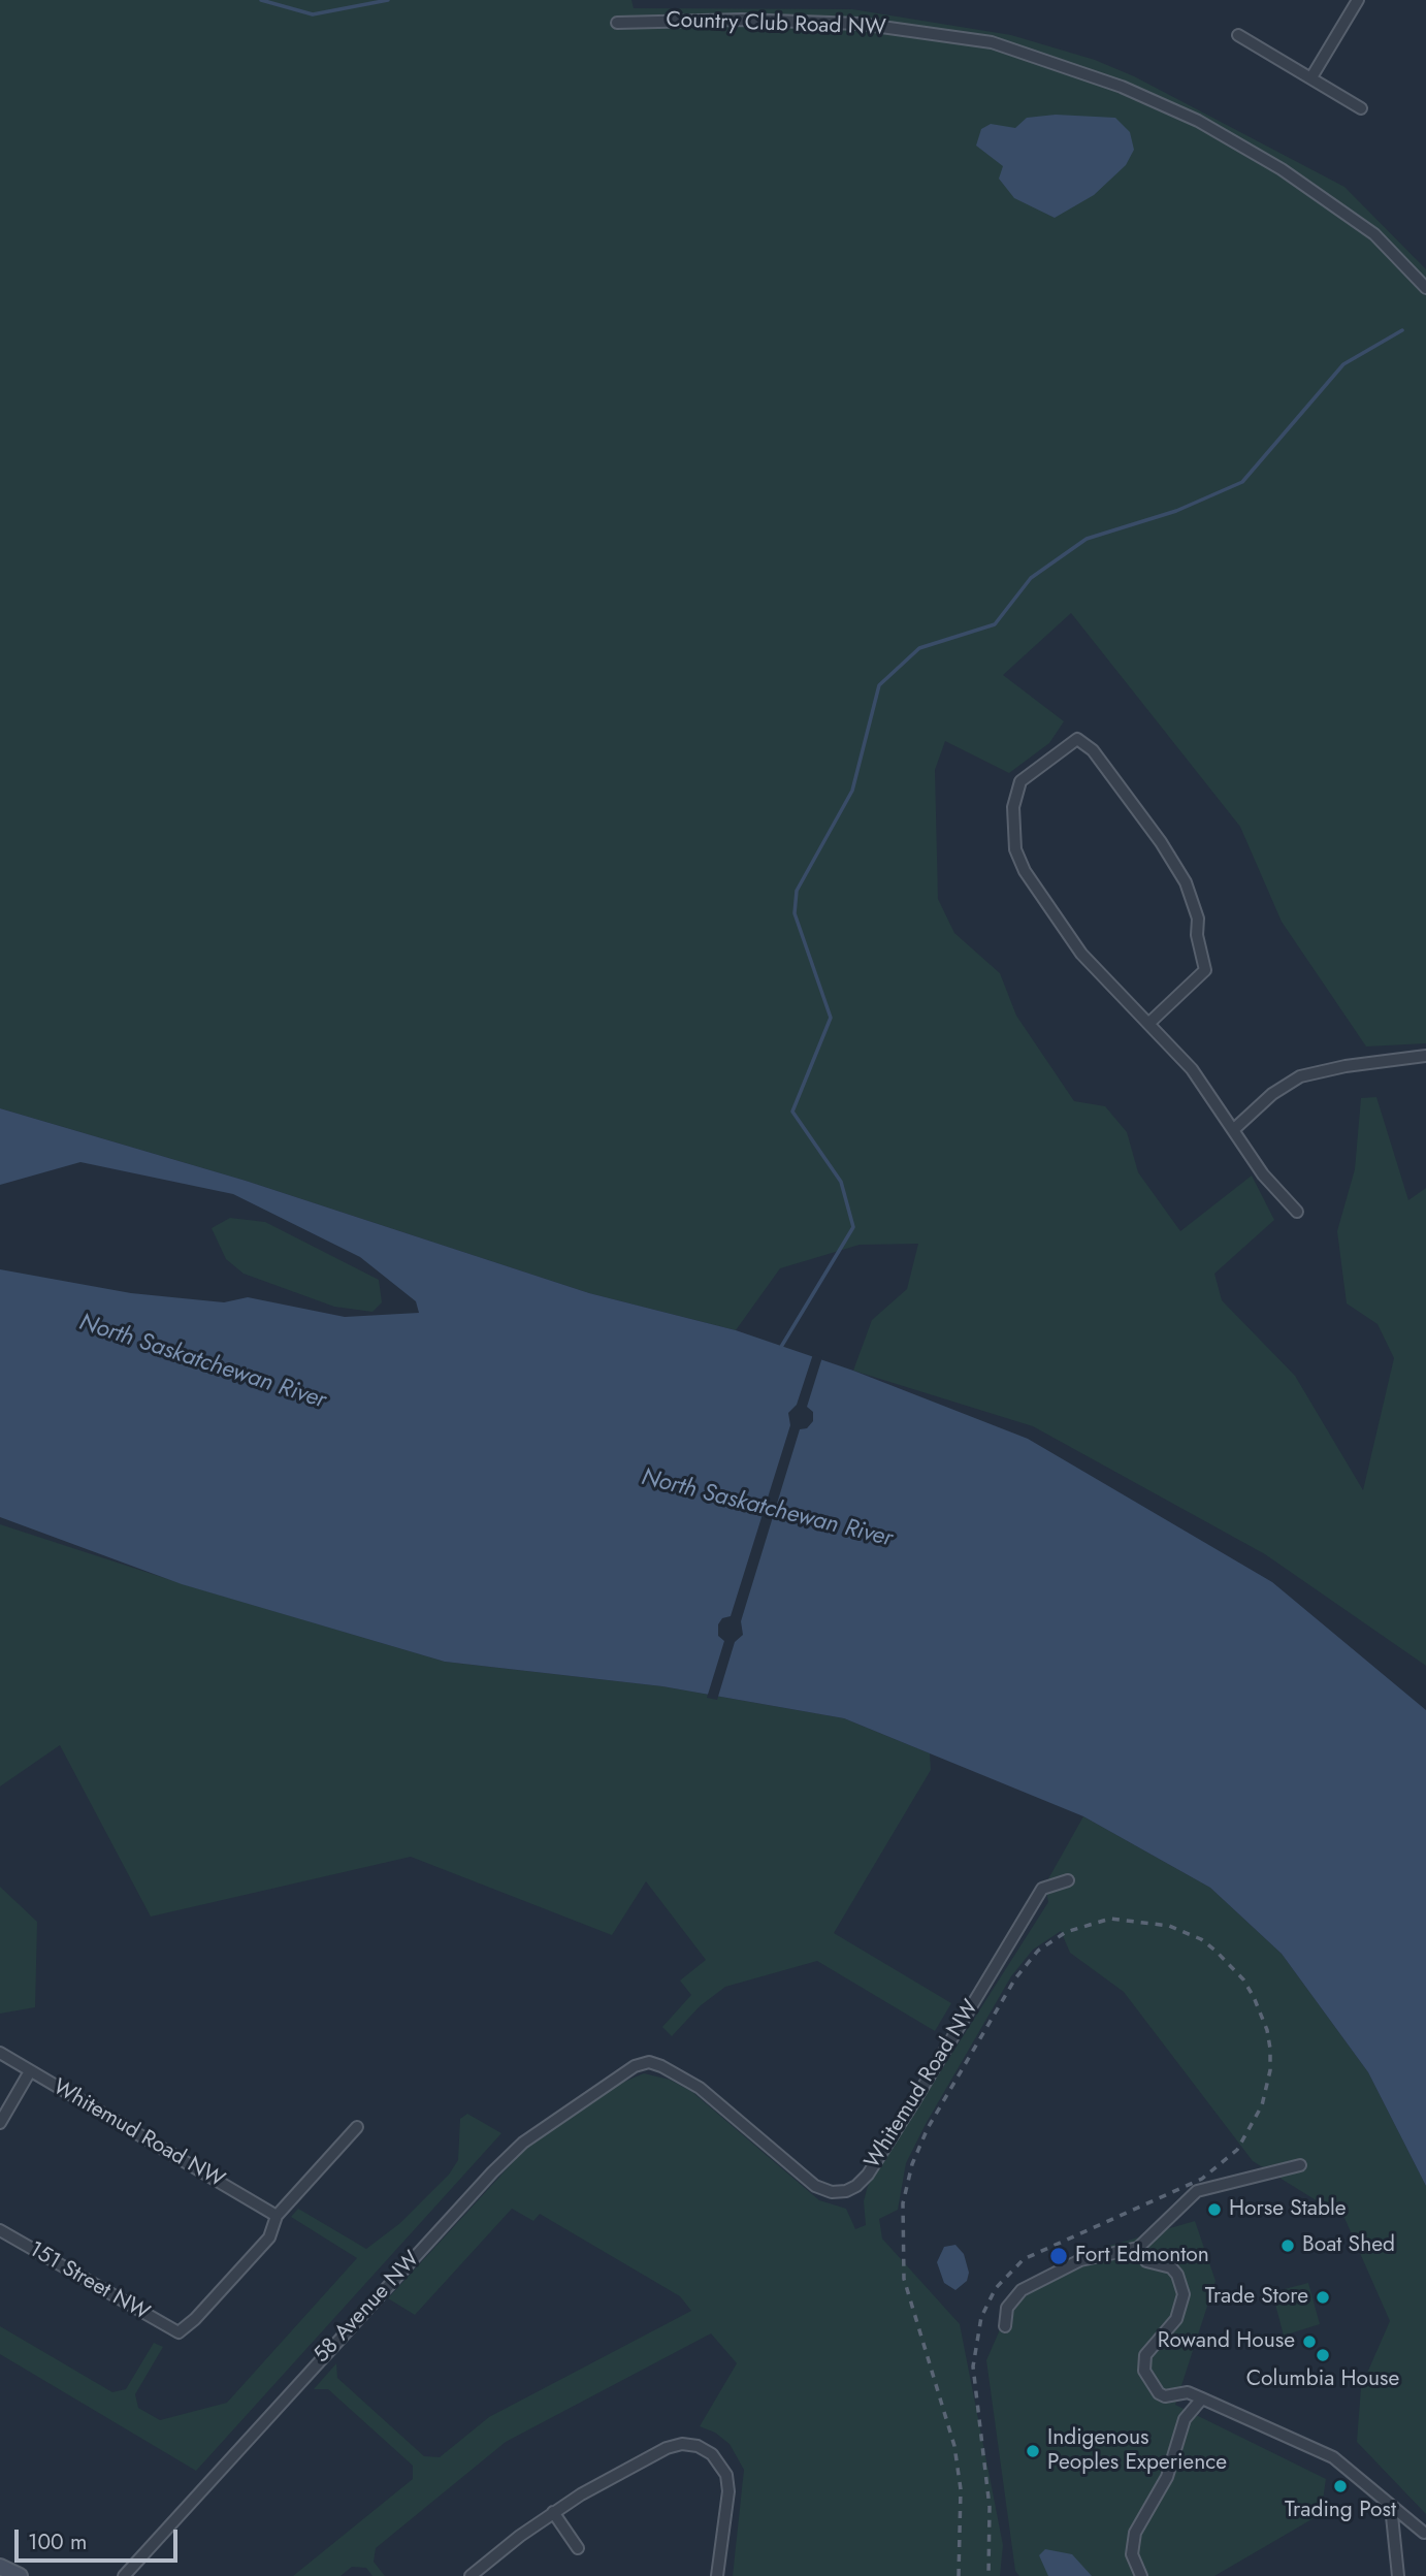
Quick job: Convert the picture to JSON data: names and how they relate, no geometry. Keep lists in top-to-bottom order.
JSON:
{
  "streets": {
    "street": [
      "Country Club Road NW",
      "Whitemud Road NW",
      "151 Street NW",
      "58 Avenue NW"
    ]
  },
  "crossings": [
    ["Whitemud Road NW", "151 Street NW"],
    ["Whitemud Road NW", "58 Avenue NW"]
  ],
  "water": ["North Saskatchewan River"],
  "places": [
    "Horse Stable",
    "Boat Shed",
    "Fort Edmonton",
    "Trade Store",
    "Rowand House",
    "Columbia House",
    "Indigenous Peoples Experience",
    "Trading Post"
  ],
  "scale_bar": "100 m"
}
